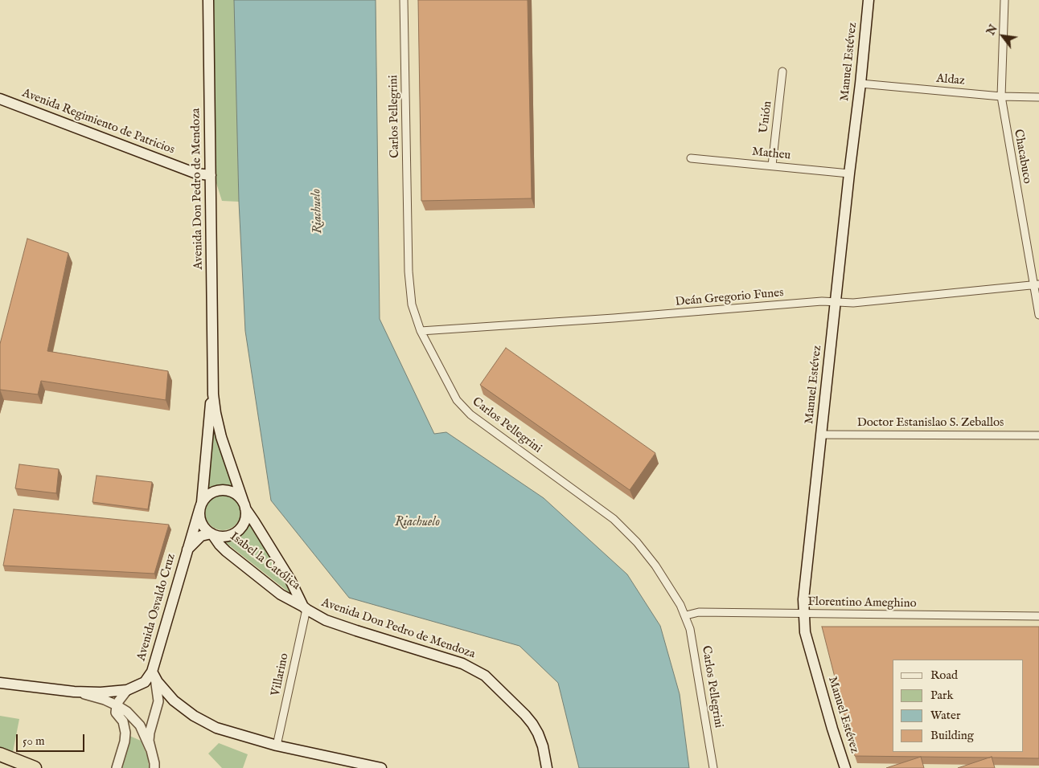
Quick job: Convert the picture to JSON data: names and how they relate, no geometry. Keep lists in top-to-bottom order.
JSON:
{
  "streets": {
    "main road": [
      "Manuel Estévez",
      "Avenida Regimiento de Patricios",
      "Avenida Don Pedro de Mendoza",
      "Isabel la Católica",
      "Avenida Osvaldo Cruz"
    ],
    "street": [
      "Aldaz",
      "Carlos Pellegrini",
      "Unión",
      "Matheu",
      "Chacabuco",
      "Deán Gregorio Funes",
      "Doctor Estanislao S. Zeballos",
      "Florentino Ameghino",
      "Villarino"
    ]
  },
  "crossings": [
    ["Manuel Estévez", "Aldaz"],
    ["Manuel Estévez", "Matheu"],
    ["Manuel Estévez", "Deán Gregorio Funes"],
    ["Manuel Estévez", "Doctor Estanislao S. Zeballos"],
    ["Manuel Estévez", "Florentino Ameghino"],
    ["Aldaz", "Chacabuco"],
    ["Carlos Pellegrini", "Deán Gregorio Funes"],
    ["Carlos Pellegrini", "Florentino Ameghino"],
    ["Unión", "Matheu"],
    ["Avenida Regimiento de Patricios", "Avenida Don Pedro de Mendoza"],
    ["Chacabuco", "Deán Gregorio Funes"],
    ["Avenida Don Pedro de Mendoza", "Isabel la Católica"],
    ["Avenida Don Pedro de Mendoza", "Avenida Osvaldo Cruz"],
    ["Avenida Don Pedro de Mendoza", "Villarino"],
    ["Isabel la Católica", "Avenida Osvaldo Cruz"],
    ["Isabel la Católica", "Villarino"]
  ],
  "water": ["Riachuelo"],
  "legend": [
    "Road",
    "Park",
    "Water",
    "Building"
  ],
  "scale_bar": "50 m",
  "north": "top left"
}
